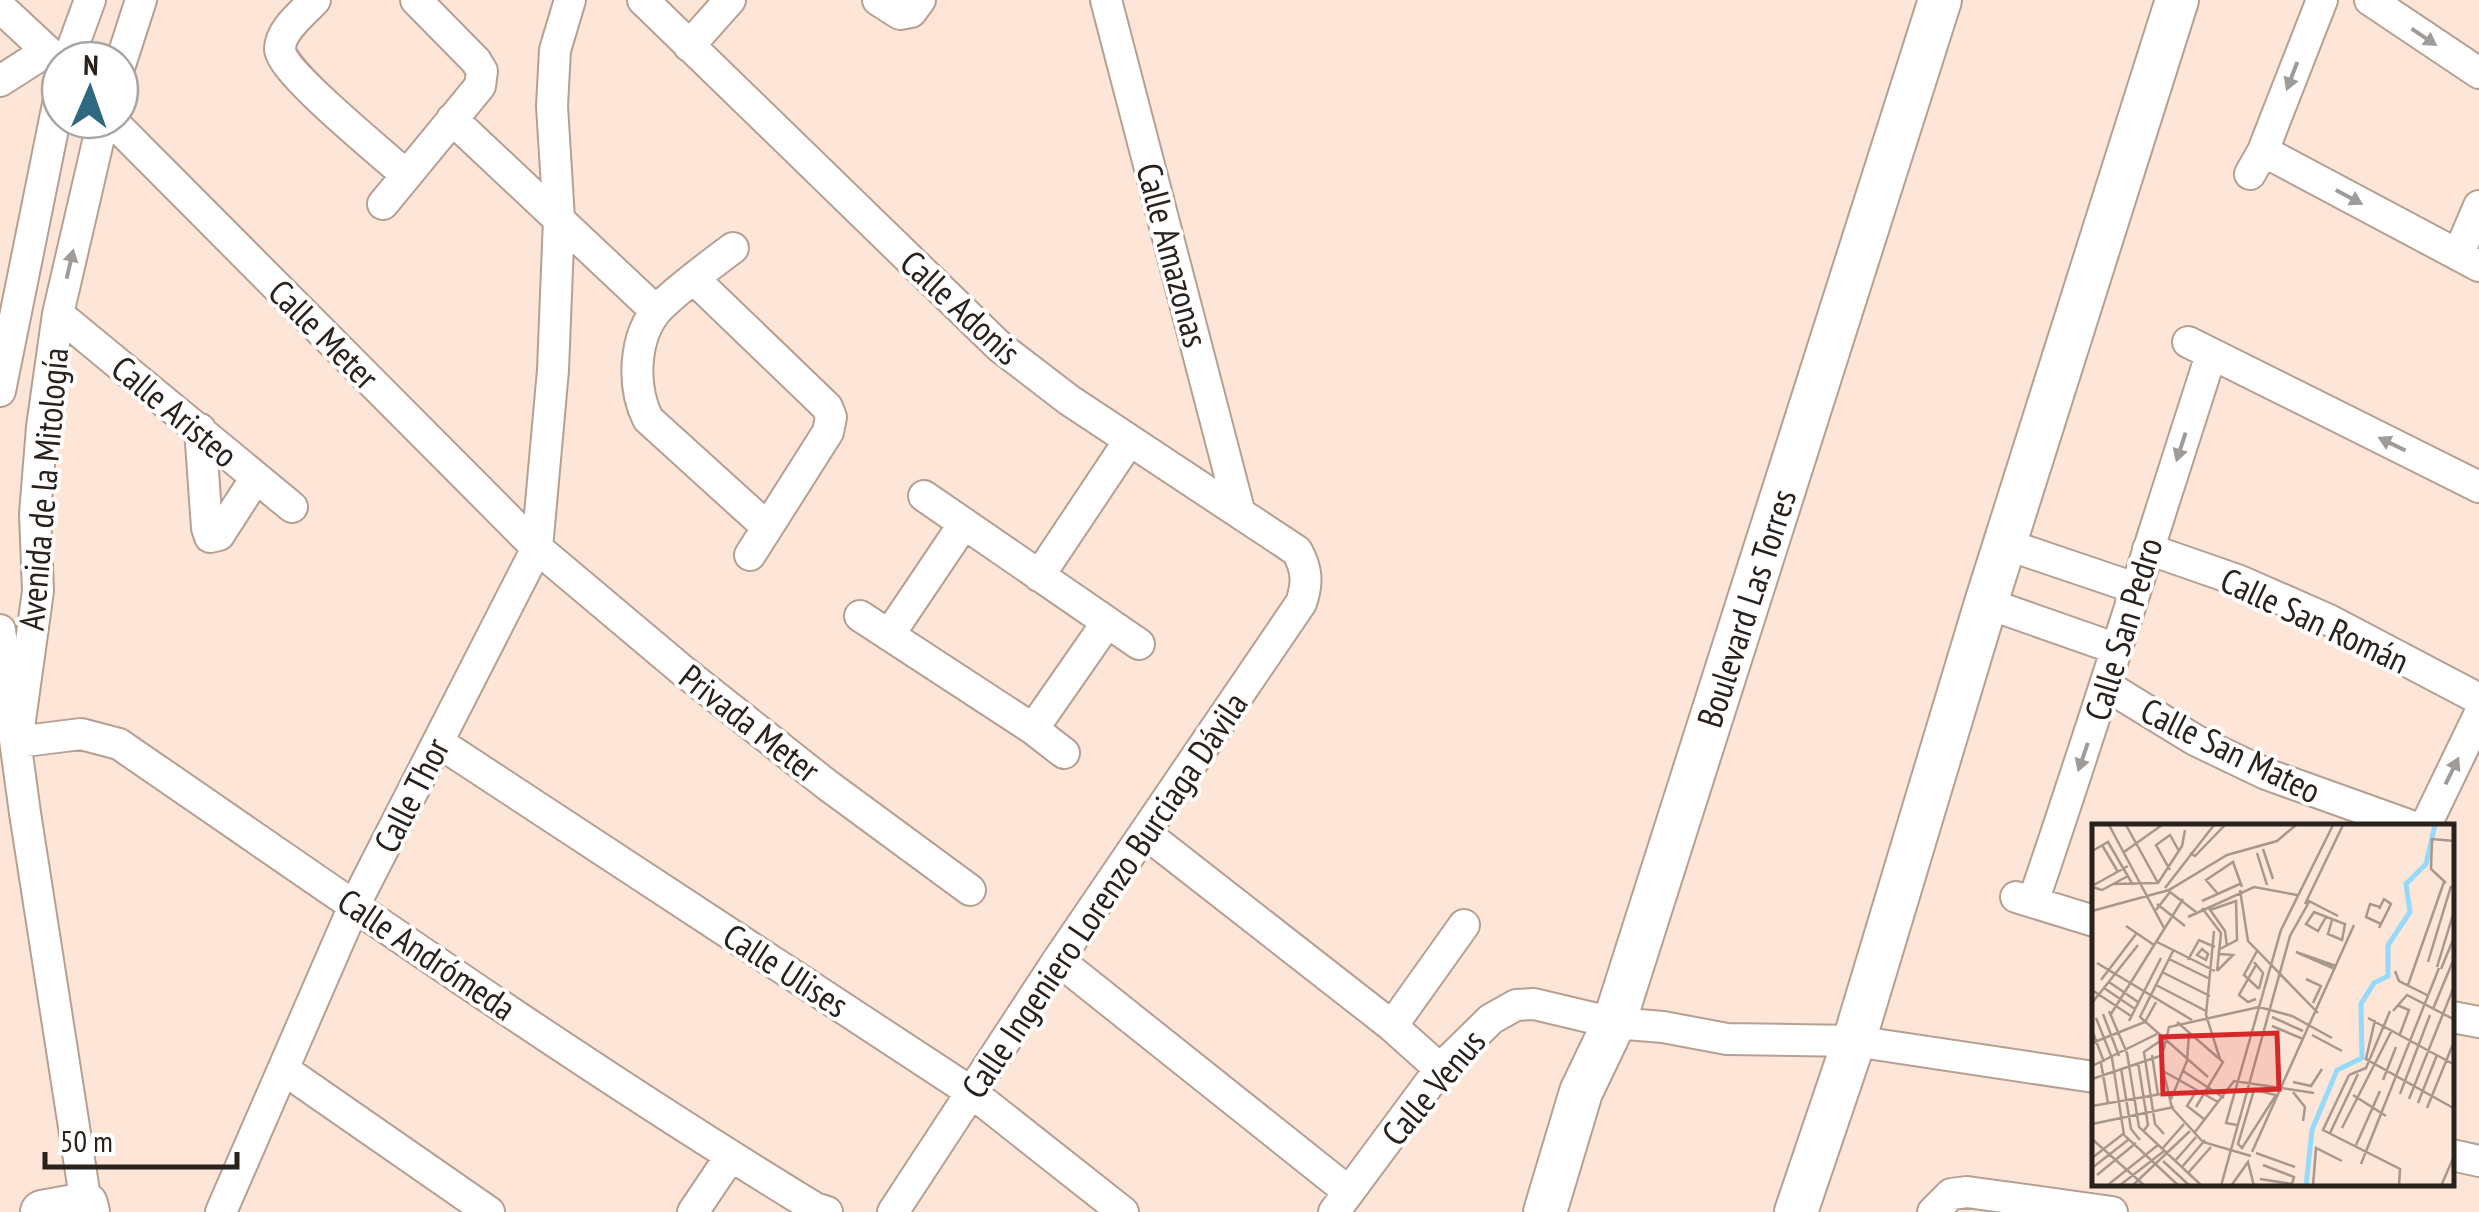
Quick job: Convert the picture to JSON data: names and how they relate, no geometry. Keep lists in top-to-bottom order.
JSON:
{
  "streets": {
    "main road": ["Boulevard Las Torres"],
    "street": [
      "Calle Amazonas",
      "Calle Adonis",
      "Calle Meter",
      "Calle Aristeo",
      "Avenida de la Mitología",
      "Calle San Román",
      "Calle San Pedro",
      "Privada Meter",
      "Calle San Mateo",
      "Calle Thor",
      "Calle Ingeniero Lorenzo Burciaga Dávila",
      "Calle Andrómeda",
      "Calle Ulises",
      "Calle Venus"
    ]
  },
  "crossings": [
    ["Calle Amazonas", "Calle Adonis"],
    ["Calle Adonis", "Calle Ingeniero Lorenzo Burciaga Dávila"],
    ["Calle Meter", "Privada Meter"],
    ["Calle Meter", "Calle Thor"],
    ["Calle Aristeo", "Avenida de la Mitología"],
    ["Avenida de la Mitología", "Calle Andrómeda"],
    ["Boulevard Las Torres", "Calle Venus"],
    ["Calle San Román", "Calle San Pedro"],
    ["Calle San Pedro", "Calle San Mateo"],
    ["Privada Meter", "Calle Thor"],
    ["Calle Thor", "Calle Andrómeda"],
    ["Calle Thor", "Calle Ulises"],
    ["Calle Ingeniero Lorenzo Burciaga Dávila", "Calle Ulises"]
  ],
  "scale_bar": "50 m",
  "north": "top"
}
